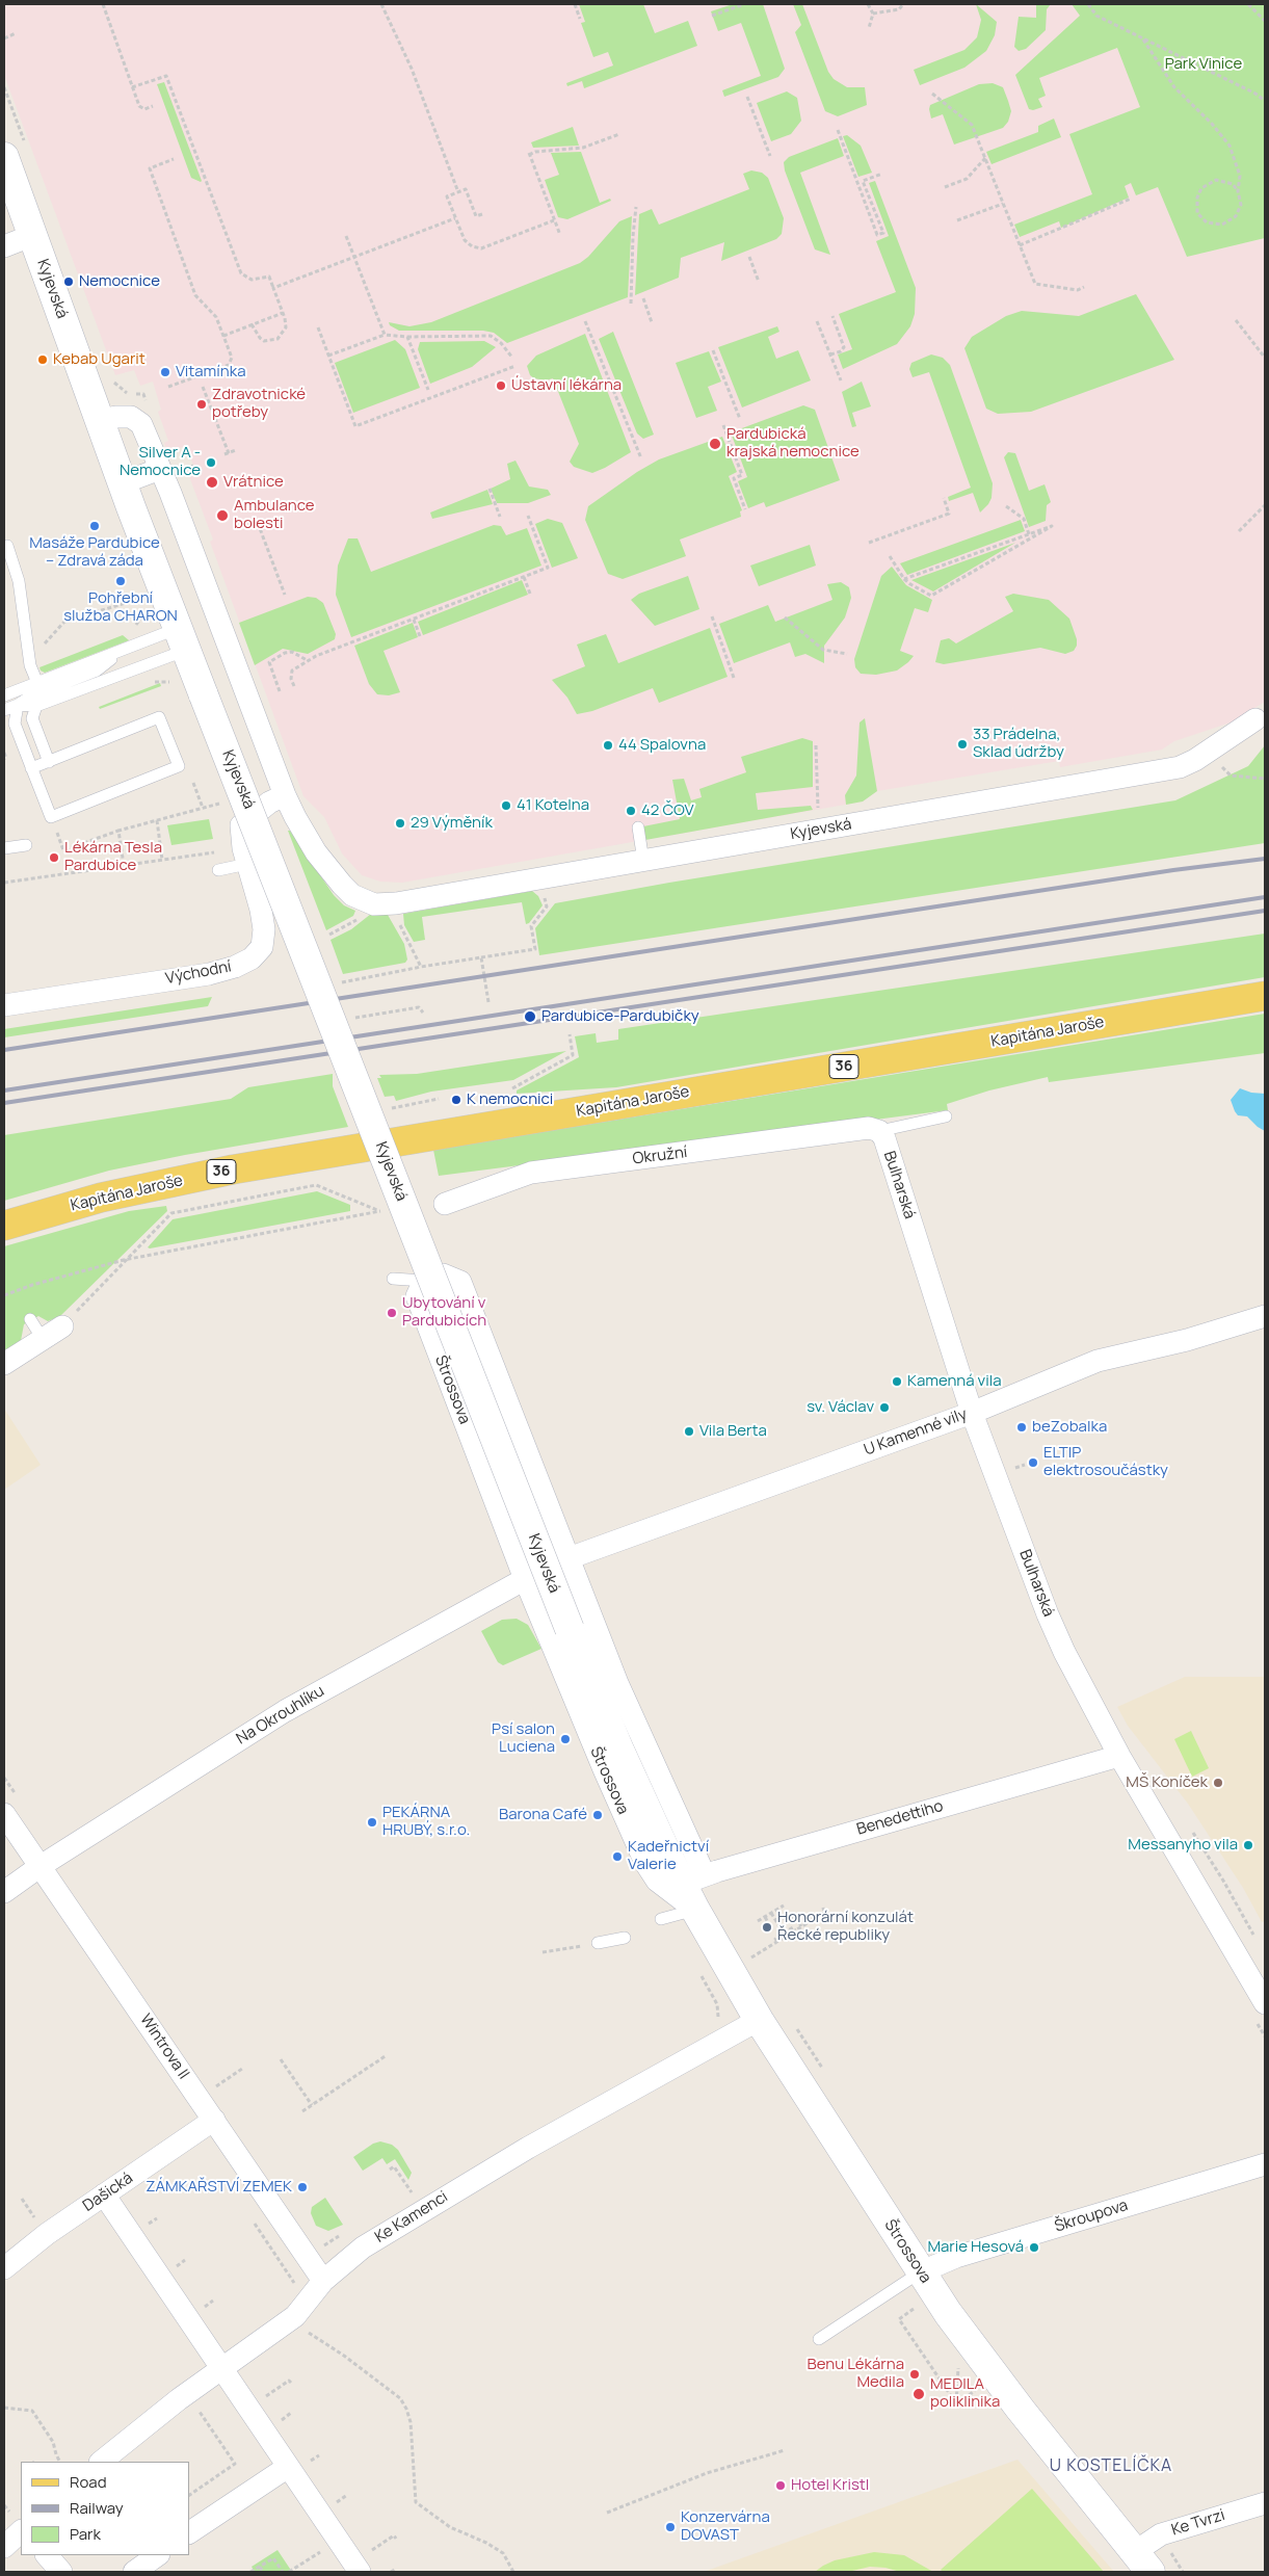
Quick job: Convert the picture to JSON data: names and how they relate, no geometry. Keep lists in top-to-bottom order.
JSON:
{
  "streets": {
    "main road": ["Kapitána Jaroše", "36"],
    "street": [
      "Kyjevská",
      "Východní",
      "Okružní",
      "Bulharská",
      "Štrossova",
      "U Kamenné vily",
      "Na Okrouhlíku",
      "Benedettiho",
      "Wintrova II",
      "Dašická",
      "Škroupova",
      "Ke Kamenci",
      "Ke Tvrzi"
    ]
  },
  "crossings": [
    ["Kyjevská", "Východní"],
    ["Kyjevská", "Štrossova"],
    ["Okružní", "Bulharská"],
    ["Bulharská", "U Kamenné vily"],
    ["Bulharská", "Benedettiho"],
    ["Štrossova", "U Kamenné vily"],
    ["Štrossova", "Na Okrouhlíku"],
    ["Štrossova", "Benedettiho"],
    ["Štrossova", "Škroupova"],
    ["Štrossova", "Ke Kamenci"],
    ["Štrossova", "Ke Tvrzi"],
    ["U Kamenné vily", "Na Okrouhlíku"],
    ["Na Okrouhlíku", "Wintrova II"],
    ["Wintrova II", "Dašická"],
    ["Wintrova II", "Ke Kamenci"]
  ],
  "districts": ["U KOSTELÍČKA"],
  "parks": ["Park Vinice"],
  "places": [
    "Nemocnice",
    "Kebab Ugarit",
    "Vitamínka",
    "Ústavní lékárna",
    "Zdravotnické potřeby",
    "Pardubická krajská nemocnice",
    "Silver A - Nemocnice",
    "Vrátnice",
    "Ambulance bolesti",
    "Masáže Pardubice – Zdravá záda",
    "Pohřební služba CHARON",
    "33 Prádelna, Sklad údržby",
    "44 Spalovna",
    "41 Kotelna",
    "42 ČOV",
    "29 Výměník",
    "Lékárna Tesla Pardubice",
    "Pardubice-Pardubičky",
    "K nemocnici",
    "Ubytování v Pardubicích",
    "Kamenná vila",
    "sv. Václav",
    "beZobalka",
    "Vila Berta",
    "ELTIP elektrosoučástky",
    "Psí salon Luciena",
    "MŠ Koníček",
    "Barona Café",
    "PEKÁRNA HRUBÝ, s.r.o.",
    "Messanyho vila",
    "Kadeřnictví Valerie",
    "Honorární konzulát Řecké republiky",
    "ZÁMKAŘSTVÍ ZEMEK",
    "Marie Hesová",
    "Benu Lékárna Medila",
    "MEDILA poliklinika",
    "Hotel Kristl",
    "Konzervárna DOVAST"
  ],
  "legend": ["Road", "Railway", "Park"]
}
